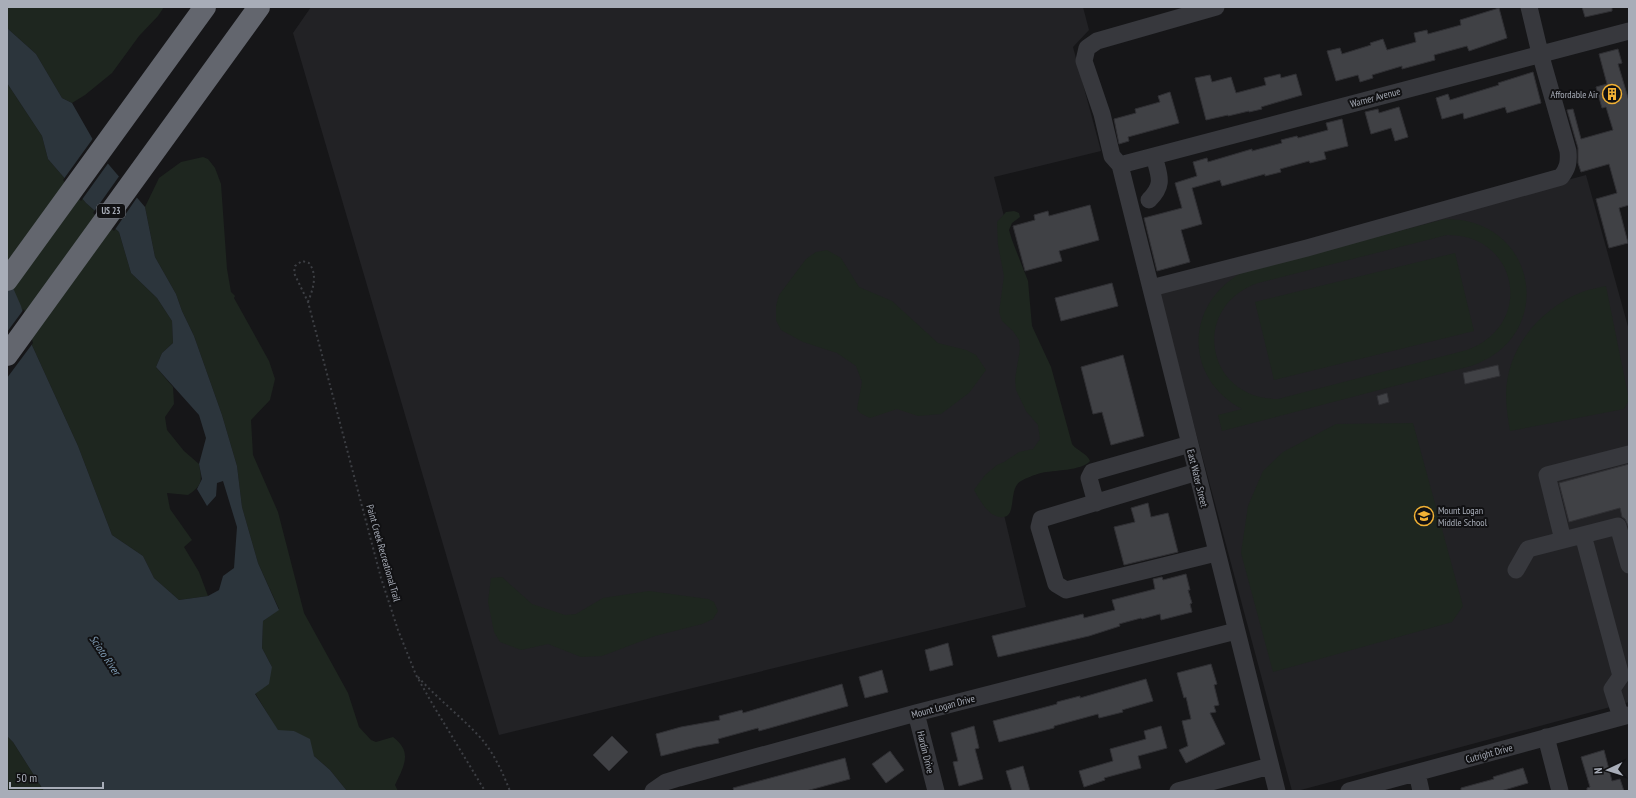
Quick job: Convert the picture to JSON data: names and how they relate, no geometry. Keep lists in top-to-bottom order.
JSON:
{
  "streets": {
    "highway": ["US 23"],
    "street": [
      "Warner Avenue",
      "East Water Street",
      "Mount Logan Drive",
      "Hardin Drive",
      "Cutright Drive"
    ],
    "path": ["Paint Creek Recreational Trail"]
  },
  "crossings": [
    ["Warner Avenue", "East Water Street"],
    ["East Water Street", "Mount Logan Drive"],
    ["Mount Logan Drive", "Hardin Drive"]
  ],
  "water": ["Scioto River"],
  "places": {
    "building": ["Affordable Air"],
    "school or university": ["Mount Logan Middle School"]
  },
  "scale_bar": "50 m",
  "north": "left"
}
